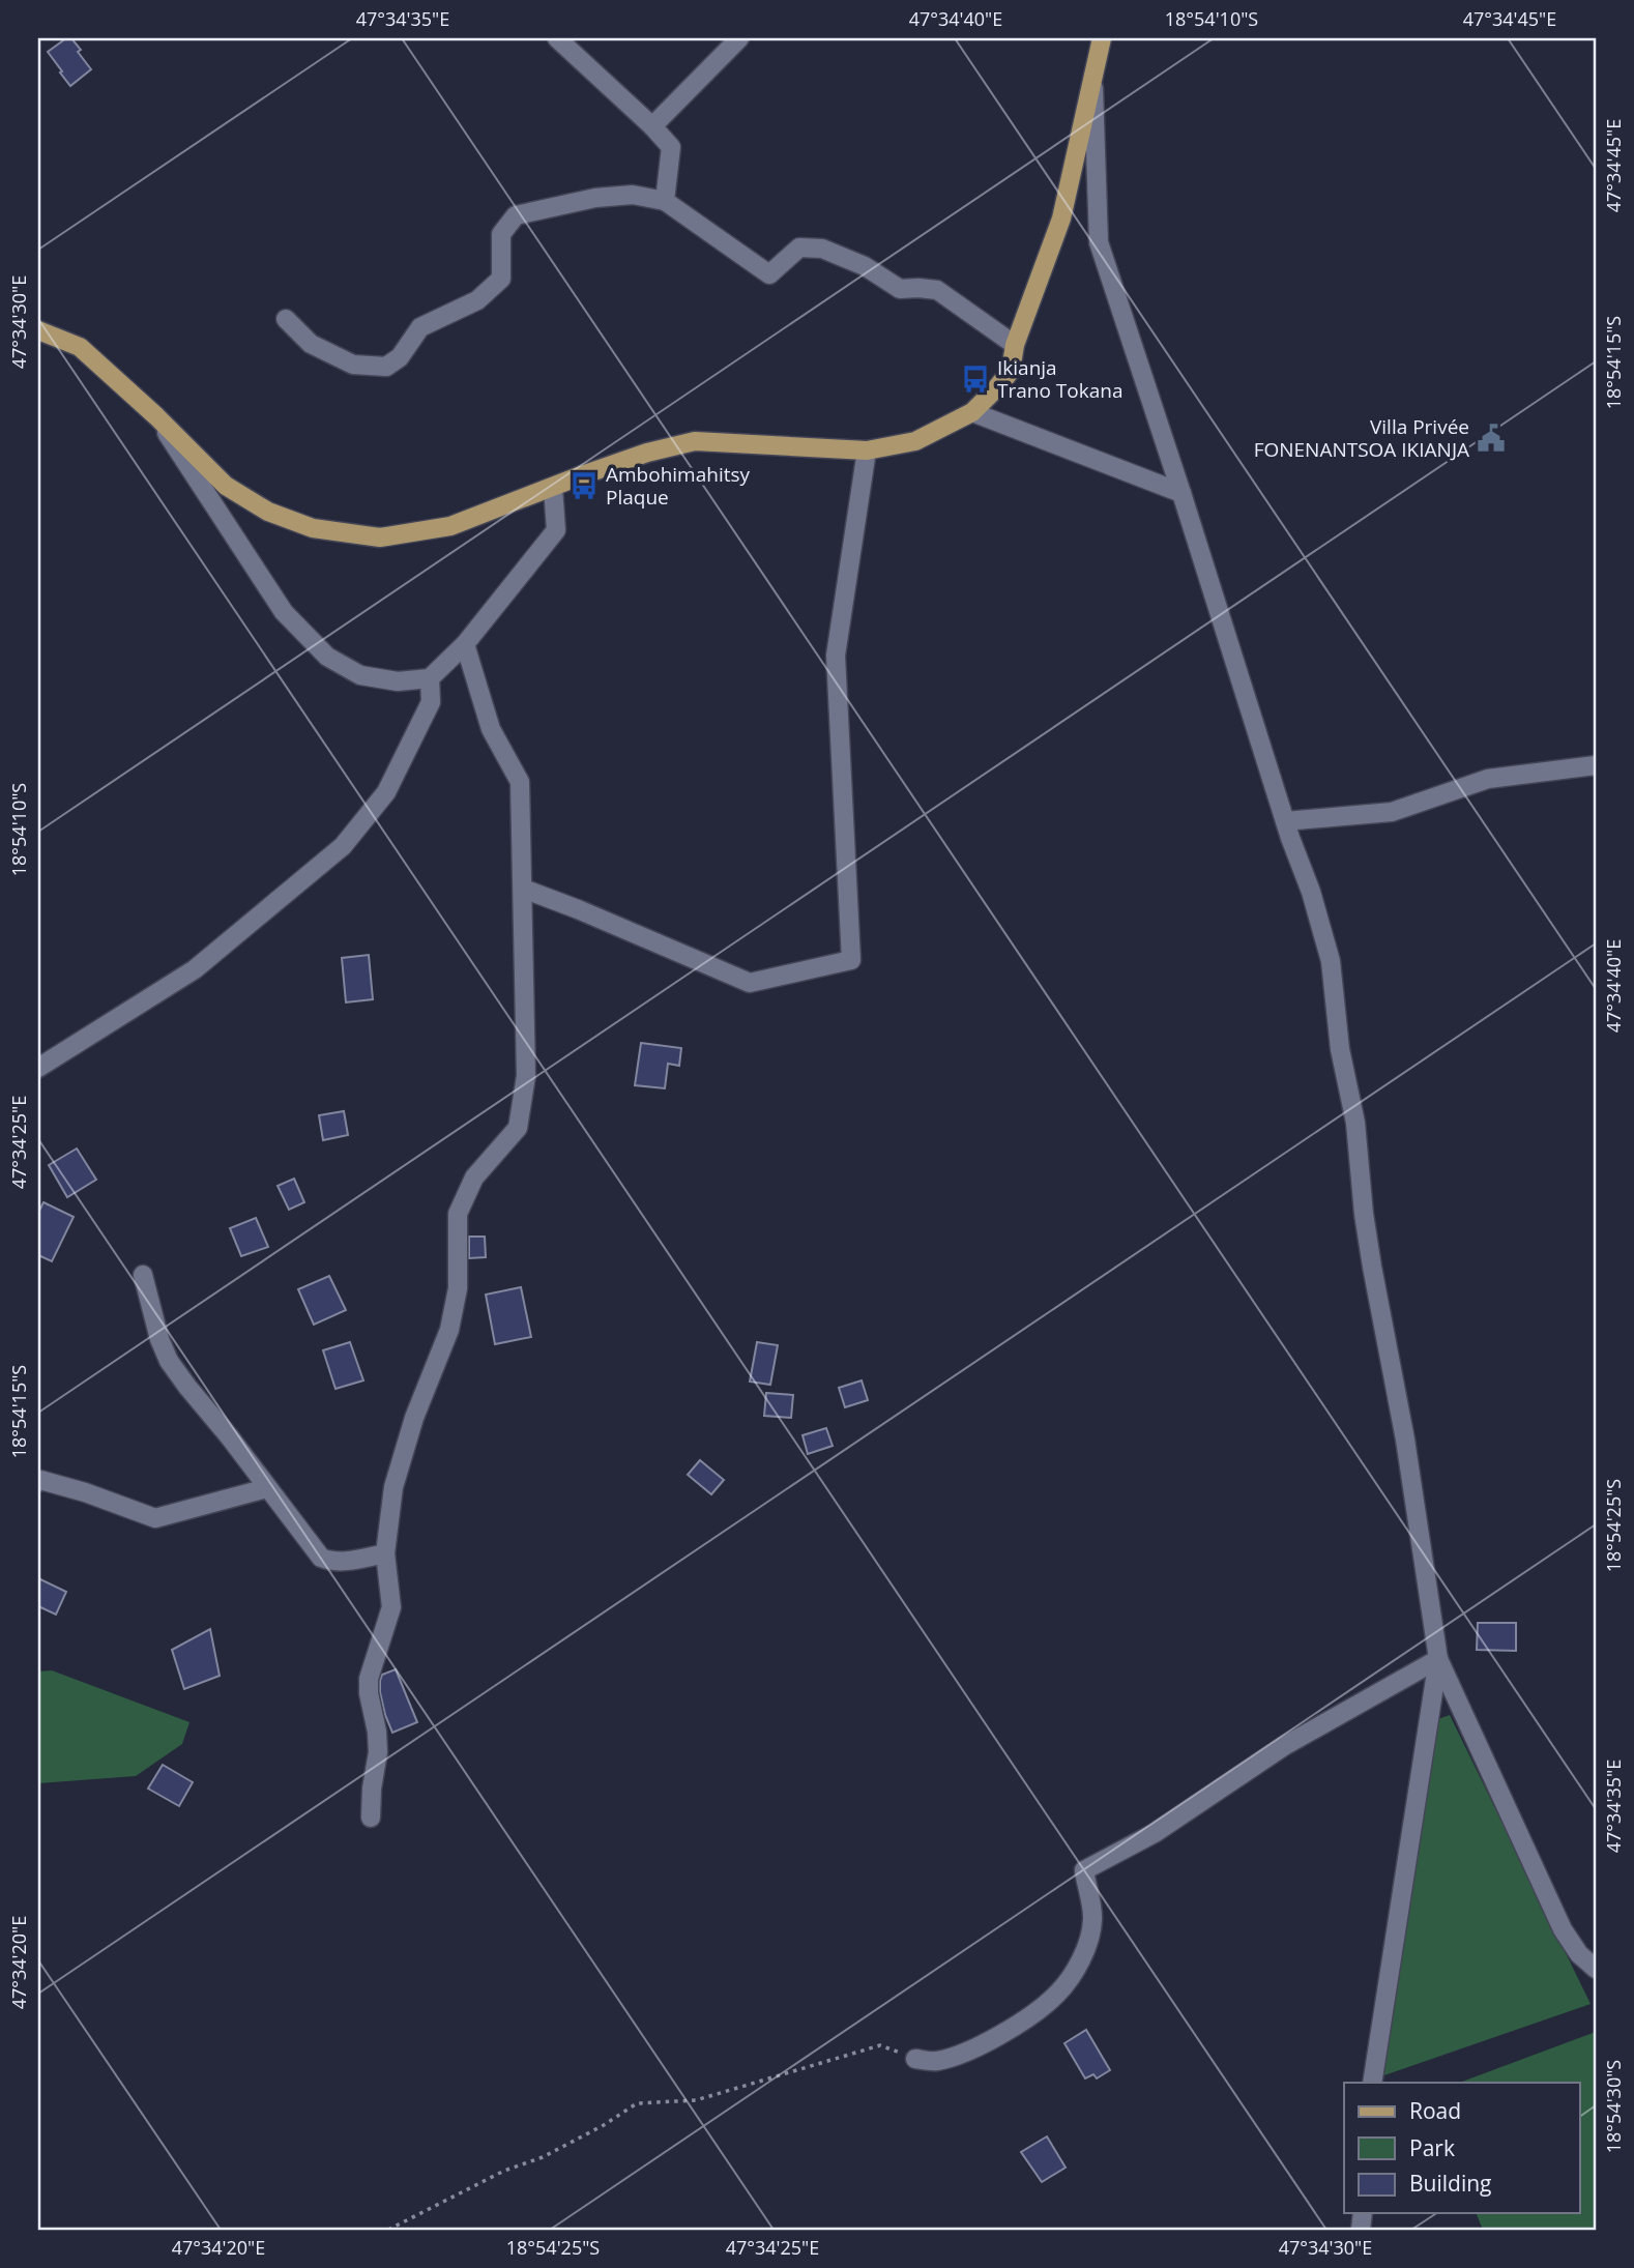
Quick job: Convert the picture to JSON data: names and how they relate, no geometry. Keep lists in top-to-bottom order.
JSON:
{
  "places": {
    "bus stop": ["Ikianja Trano Tokana", "Ambohimahitsy Plaque"],
    "public building": ["Villa Privée FONENANTSOA IKIANJA"]
  },
  "legend": ["Road", "Park", "Building"],
  "coordinates": [
    "47°34'35\"E",
    "47°34'40\"E",
    "18°54'10\"S",
    "47°34'45\"E",
    "47°34'30\"E",
    "18°54'15\"S",
    "47°34'25\"E",
    "18°54'25\"S",
    "47°34'20\"E",
    "18°54'30\"S"
  ]
}
